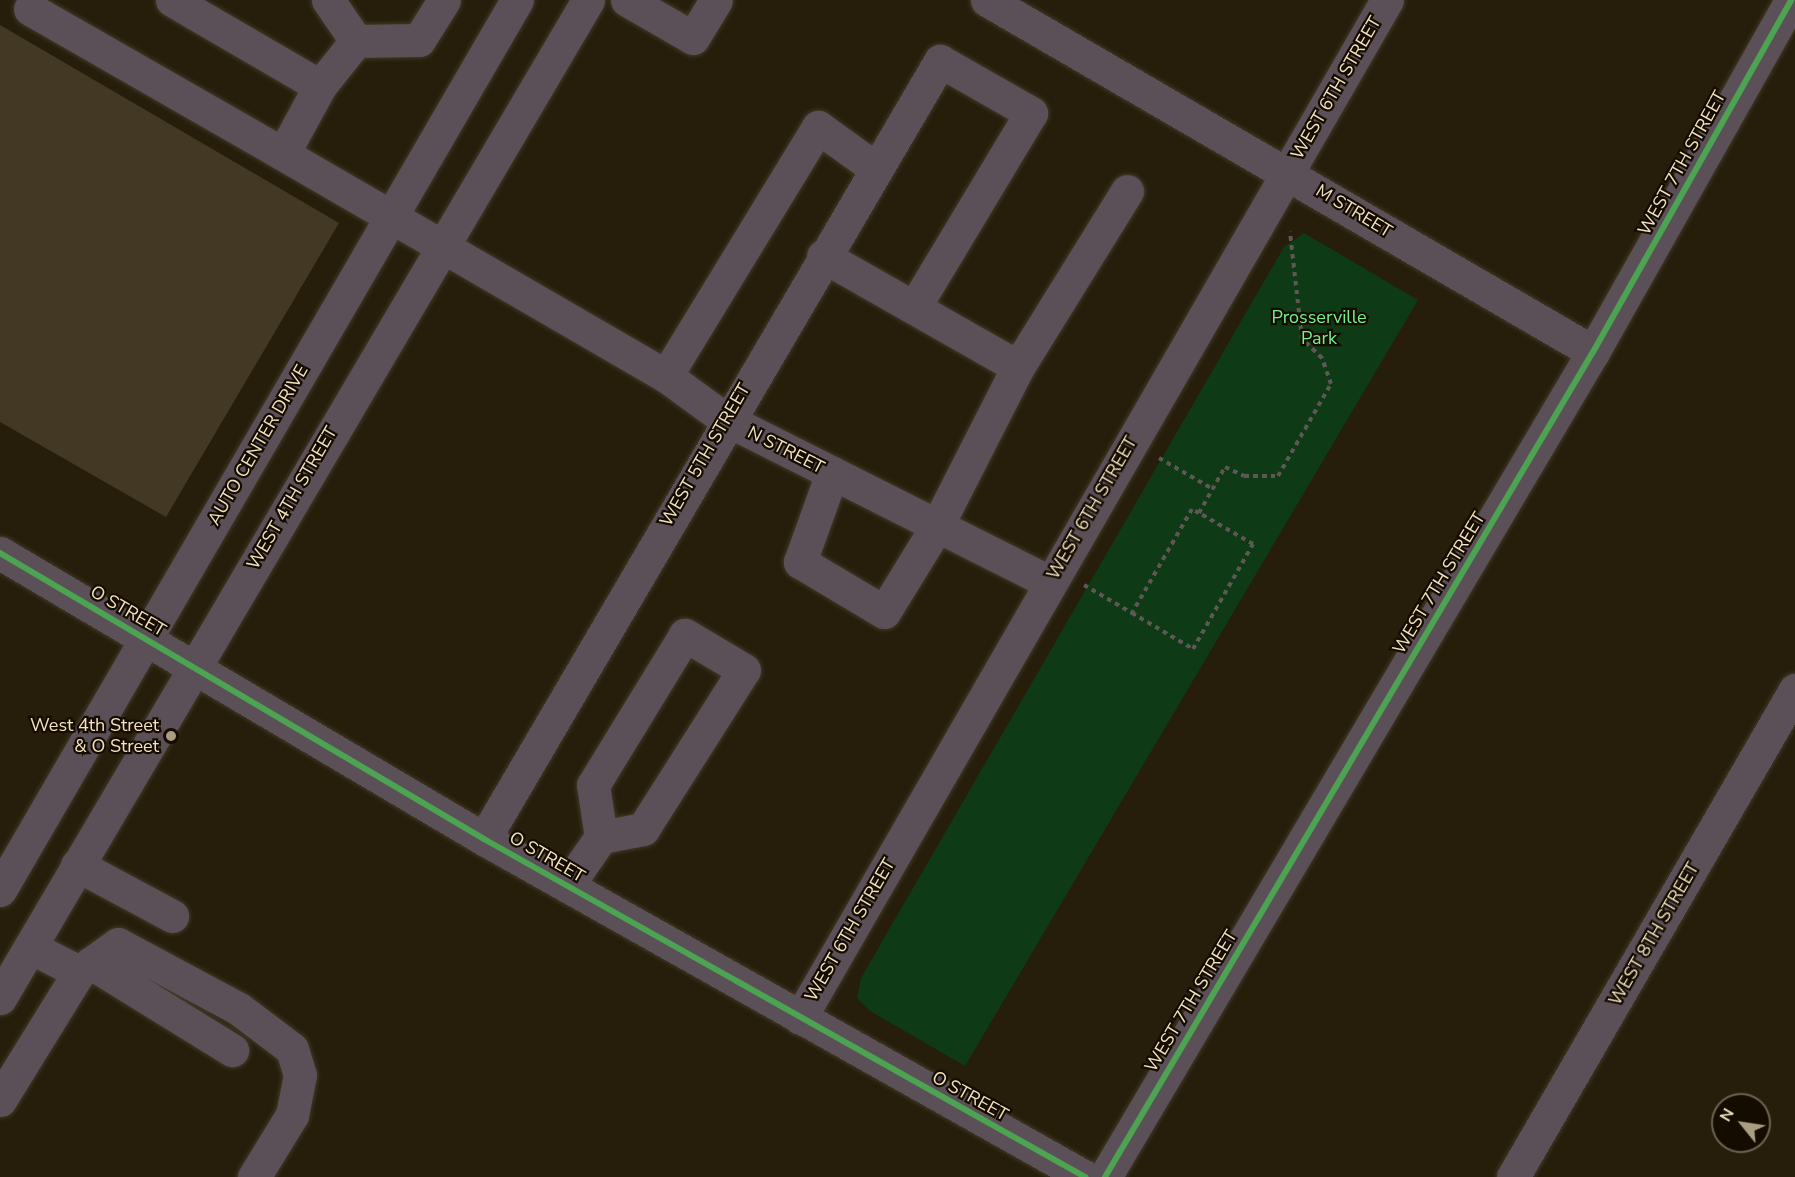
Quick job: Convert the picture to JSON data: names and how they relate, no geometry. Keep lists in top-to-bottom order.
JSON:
{
  "streets": {
    "street": [
      "WEST 6TH STREET",
      "WEST 7TH STREET",
      "M STREET",
      "AUTO CENTER DRIVE",
      "N STREET",
      "WEST 5TH STREET",
      "WEST 4TH STREET",
      "O STREET",
      "WEST 8TH STREET"
    ]
  },
  "crossings": [
    ["WEST 6TH STREET", "M STREET"],
    ["WEST 6TH STREET", "N STREET"],
    ["WEST 6TH STREET", "O STREET"],
    ["WEST 7TH STREET", "M STREET"],
    ["WEST 7TH STREET", "O STREET"],
    ["AUTO CENTER DRIVE", "N STREET"],
    ["AUTO CENTER DRIVE", "O STREET"],
    ["N STREET", "WEST 5TH STREET"],
    ["N STREET", "WEST 4TH STREET"],
    ["WEST 5TH STREET", "O STREET"],
    ["WEST 4TH STREET", "O STREET"]
  ],
  "parks": ["Prosserville Park"],
  "places": ["West 4th Street & O Street"],
  "north": "top left"
}
